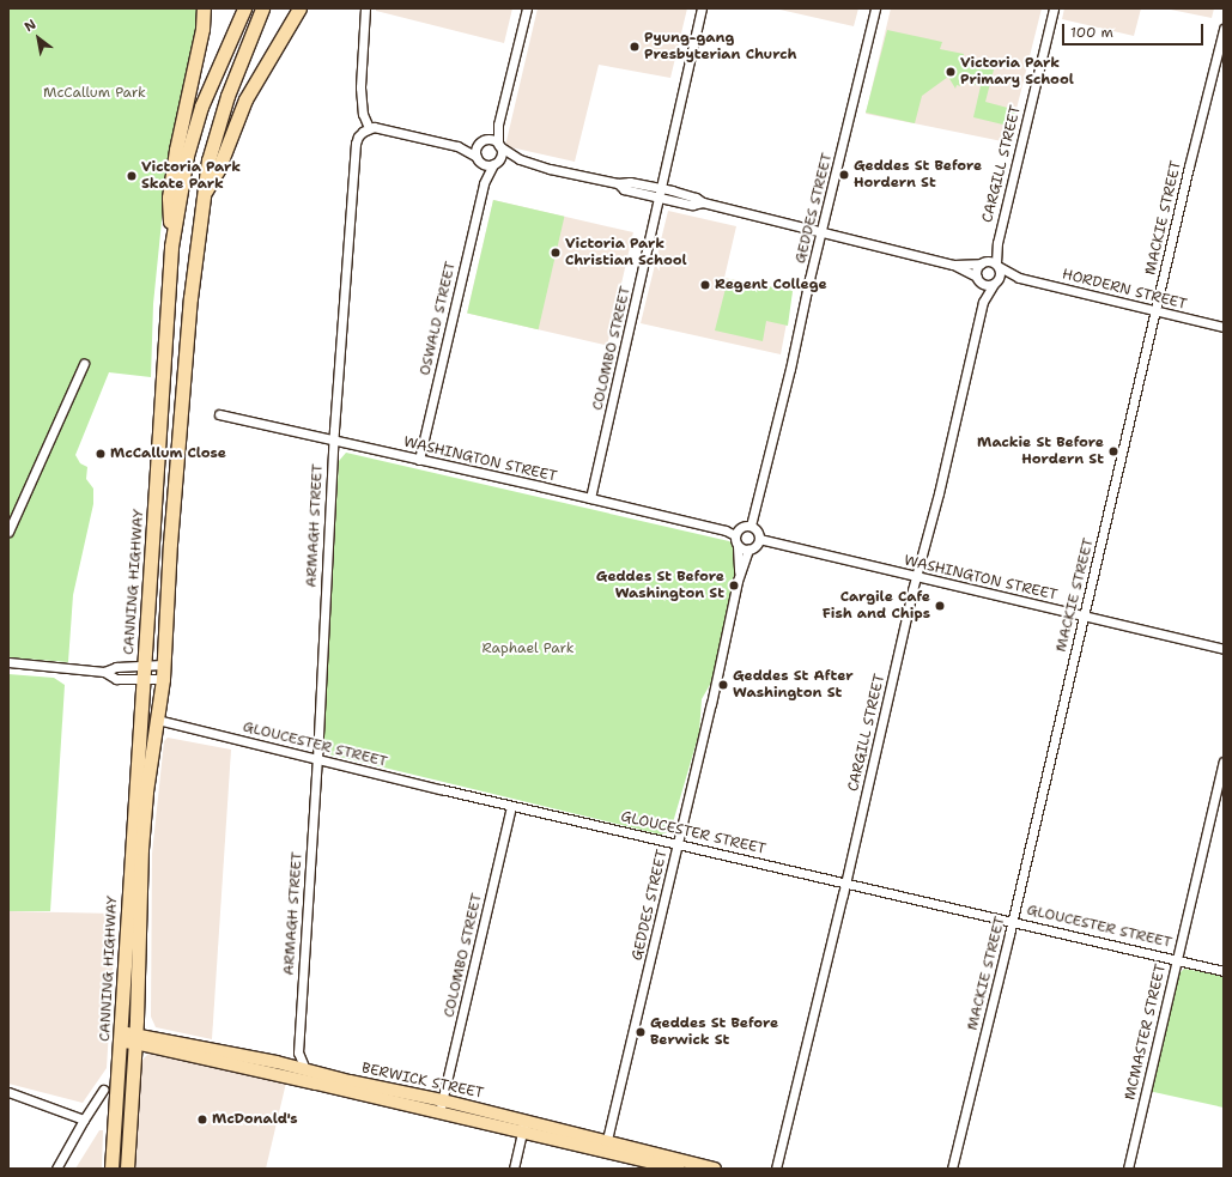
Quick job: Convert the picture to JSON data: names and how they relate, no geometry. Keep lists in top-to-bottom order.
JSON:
{
  "streets": {
    "highway": ["CANNING HIGHWAY"],
    "main road": ["BERWICK STREET"],
    "street": [
      "CARGILL STREET",
      "GEDDES STREET",
      "MACKIE STREET",
      "HORDERN STREET",
      "OSWALD STREET",
      "COLOMBO STREET",
      "WASHINGTON STREET",
      "ARMAGH STREET",
      "GLOUCESTER STREET",
      "MCMASTER STREET"
    ]
  },
  "crossings": [
    ["CARGILL STREET", "HORDERN STREET"],
    ["CARGILL STREET", "WASHINGTON STREET"],
    ["CARGILL STREET", "GLOUCESTER STREET"],
    ["GEDDES STREET", "WASHINGTON STREET"],
    ["GEDDES STREET", "GLOUCESTER STREET"],
    ["GEDDES STREET", "BERWICK STREET"],
    ["MACKIE STREET", "HORDERN STREET"],
    ["MACKIE STREET", "WASHINGTON STREET"],
    ["MACKIE STREET", "GLOUCESTER STREET"],
    ["OSWALD STREET", "WASHINGTON STREET"],
    ["COLOMBO STREET", "WASHINGTON STREET"],
    ["COLOMBO STREET", "GLOUCESTER STREET"],
    ["COLOMBO STREET", "BERWICK STREET"],
    ["WASHINGTON STREET", "ARMAGH STREET"],
    ["ARMAGH STREET", "GLOUCESTER STREET"],
    ["ARMAGH STREET", "BERWICK STREET"],
    ["CANNING HIGHWAY", "GLOUCESTER STREET"],
    ["CANNING HIGHWAY", "BERWICK STREET"],
    ["GLOUCESTER STREET", "MCMASTER STREET"]
  ],
  "parks": ["McCallum Park", "Raphael Park"],
  "places": [
    "Pyung-gang Presbyterian Church",
    "Victoria Park Primary School",
    "Geddes St Before Hordern St",
    "Victoria Park Skate Park",
    "Victoria Park Christian School",
    "Regent College",
    "Mackie St Before Hordern St",
    "McCallum Close",
    "Geddes St Before Washington St",
    "Cargile Cafe Fish and Chips",
    "Geddes St After Washington St",
    "Geddes St Before Berwick St",
    "McDonald's"
  ],
  "scale_bar": "100 m",
  "north": "top left"
}
